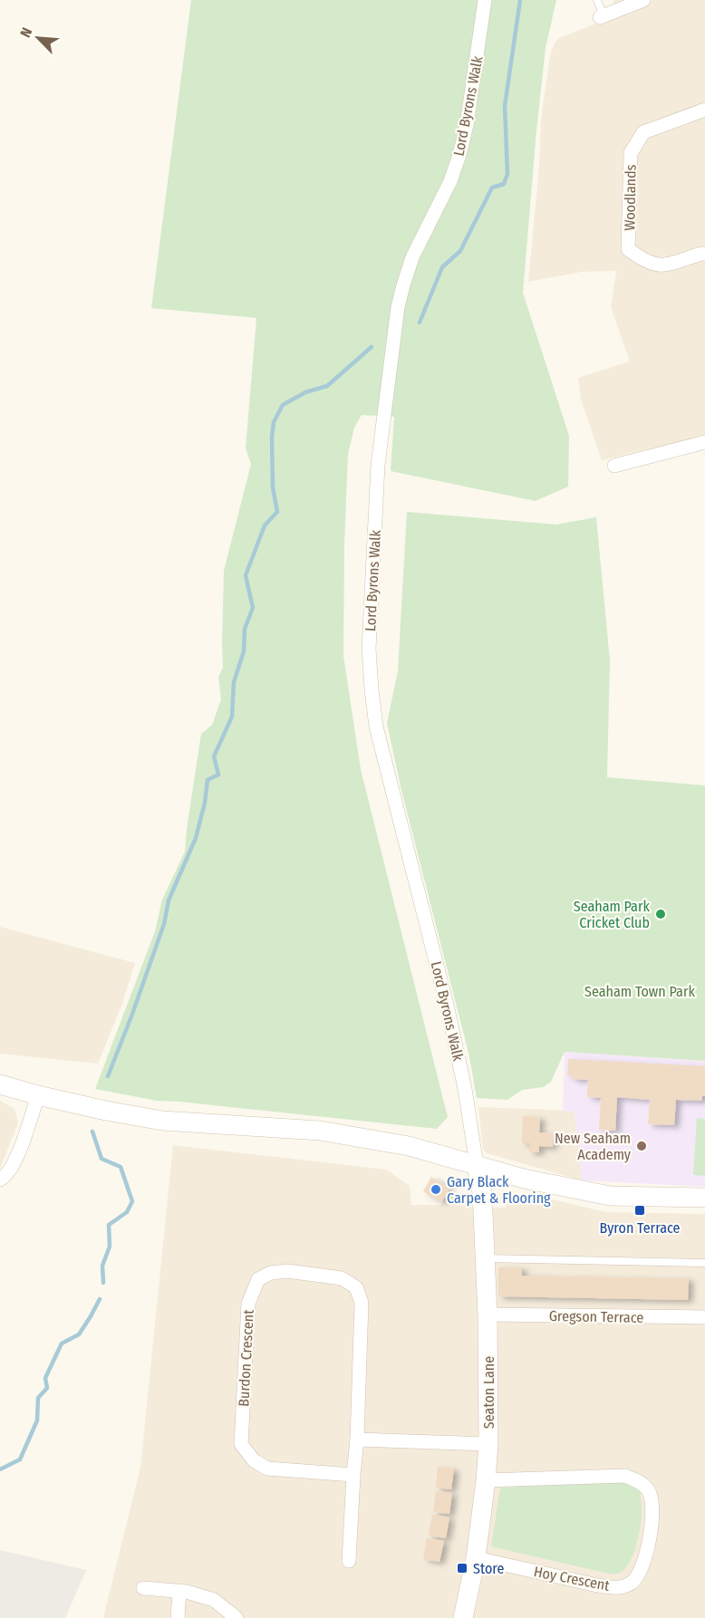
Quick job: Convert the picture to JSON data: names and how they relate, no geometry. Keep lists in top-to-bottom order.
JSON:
{
  "streets": {
    "main road": ["Seaton Lane"],
    "street": [
      "Lord Byrons Walk",
      "Woodlands",
      "Gregson Terrace",
      "Burdon Crescent",
      "Hoy Crescent"
    ]
  },
  "crossings": [
    ["Lord Byrons Walk", "Seaton Lane"],
    ["Gregson Terrace", "Seaton Lane"],
    ["Seaton Lane", "Hoy Crescent"]
  ],
  "parks": ["Seaham Town Park"],
  "places": {
    "other": ["Seaham Park Cricket Club", "New Seaham Academy", "Gary Black Carpet & Flooring"],
    "transit": ["Byron Terrace", "Store"]
  },
  "north": "top left"
}
